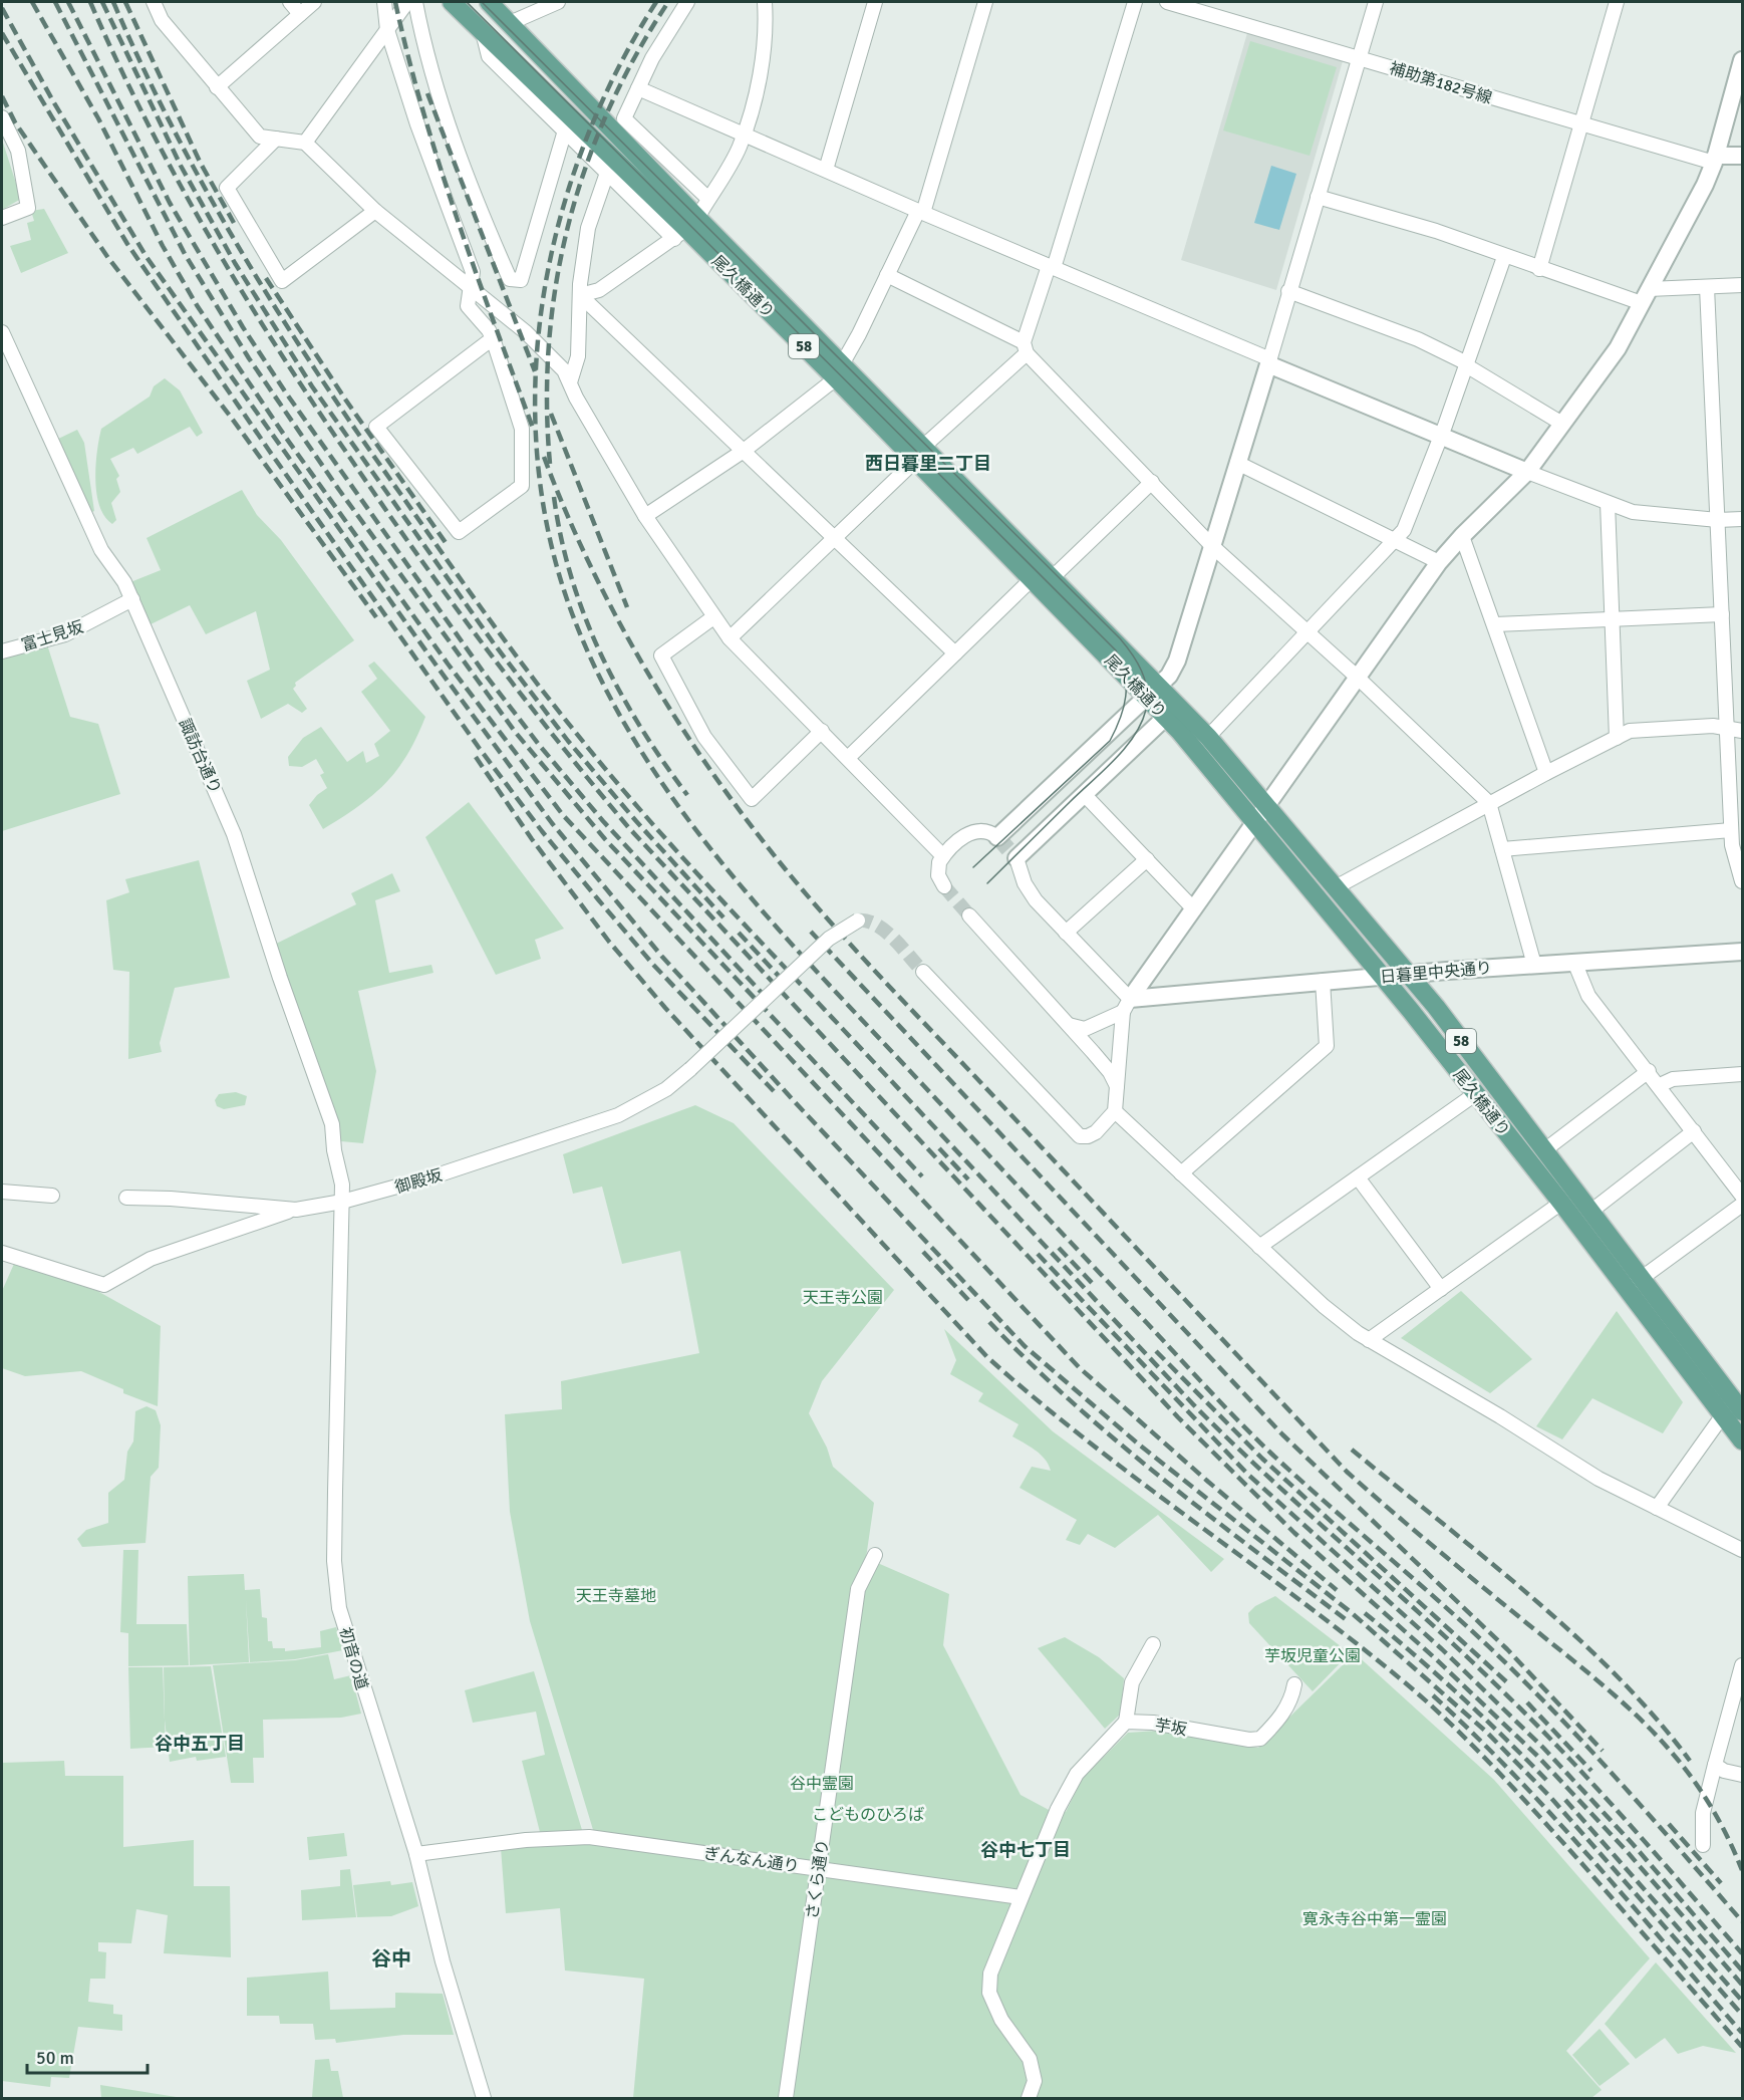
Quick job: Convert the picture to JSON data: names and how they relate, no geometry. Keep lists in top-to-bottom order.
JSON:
{
  "streets": {
    "main road": ["尾久橋通り", "58"],
    "street": [
      "補助第182号線",
      "富士見坂",
      "諏訪台通り",
      "日暮里中央通り",
      "御殿坂",
      "初音の道",
      "芋坂",
      "ぎんなん通り",
      "さくら通り"
    ]
  },
  "crossings": [
    ["尾久橋通り", "日暮里中央通り"],
    ["富士見坂", "諏訪台通り"],
    ["諏訪台通り", "御殿坂"],
    ["諏訪台通り", "初音の道"],
    ["御殿坂", "初音の道"],
    ["初音の道", "ぎんなん通り"],
    ["ぎんなん通り", "さくら通り"]
  ],
  "districts": [
    "西日暮里二丁目",
    "谷中五丁目",
    "谷中七丁目",
    "谷中"
  ],
  "parks": [
    "天王寺公園",
    "天王寺墓地",
    "芋坂児童公園",
    "谷中霊園",
    "こどものひろば",
    "寛永寺谷中第一霊園"
  ],
  "scale_bar": "50 m"
}
